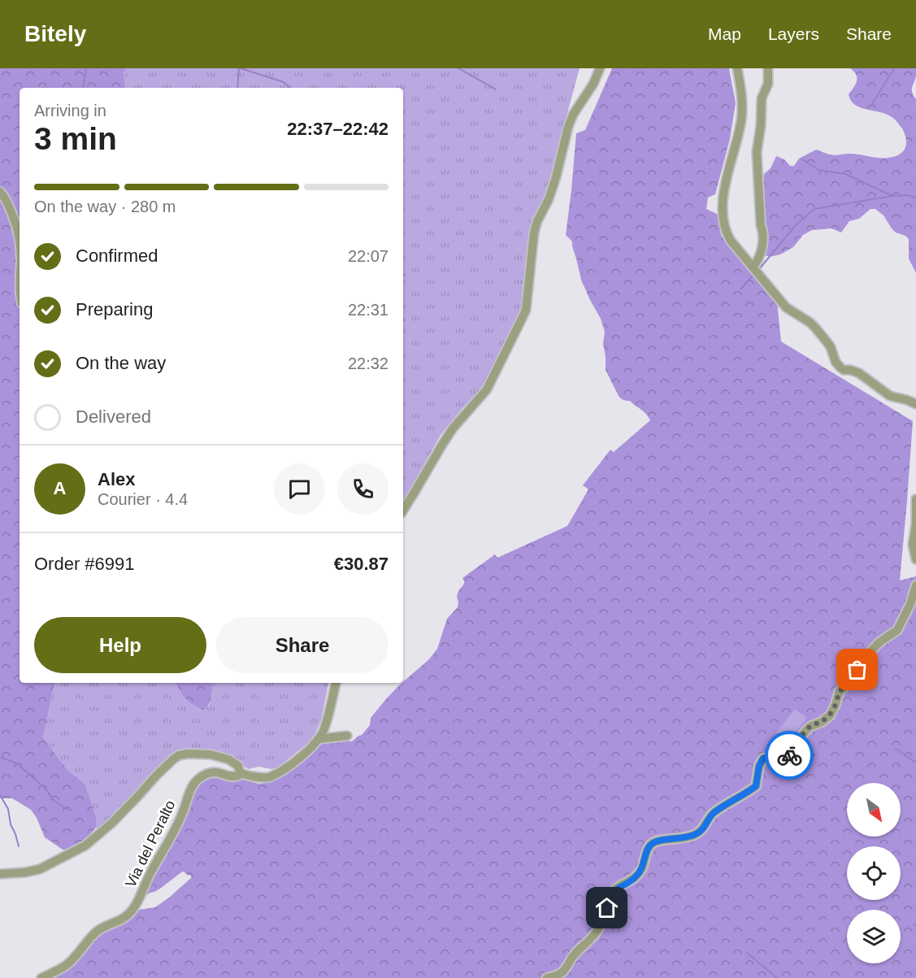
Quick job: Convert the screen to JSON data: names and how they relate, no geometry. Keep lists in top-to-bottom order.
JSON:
{
  "streets": {
    "street": ["Via del Peralto"]
  },
  "north": "bottom right",
  "page": {
    "header": "Bitely",
    "nav": ["Map", "Layers", "Share"],
    "heading": ["3 min", "Arriving in", "22:37–22:42"],
    "panel": [
      "Alex",
      "Courier · 4.4",
      "Order #6991",
      "€30.87"
    ],
    "bar": "On the way · 280 m",
    "list": [
      ["Confirmed", "22:07"],
      ["Preparing", "22:31"],
      ["On the way", "22:32"],
      "Delivered"
    ],
    "round": "A",
    "buttons": ["Help", "Share"]
  }
}
